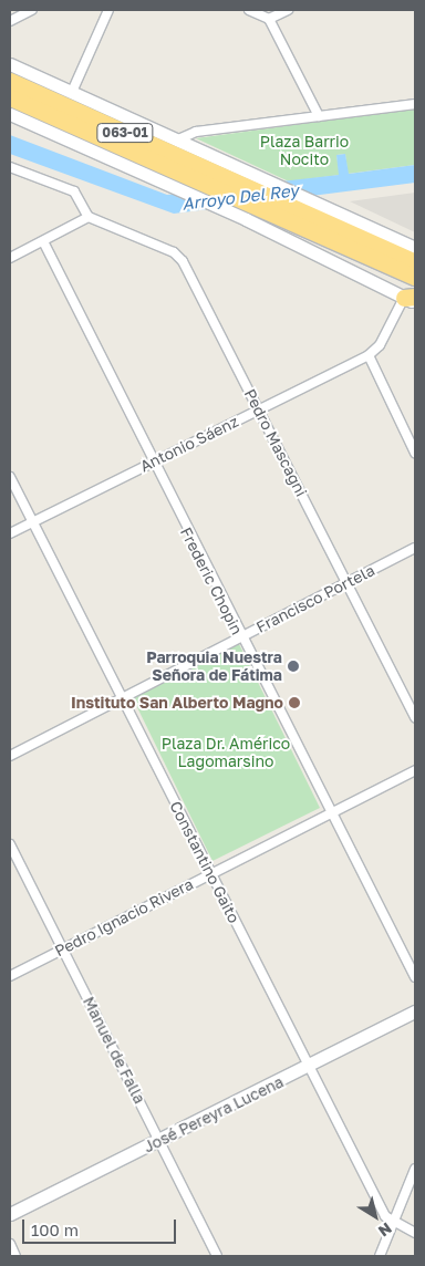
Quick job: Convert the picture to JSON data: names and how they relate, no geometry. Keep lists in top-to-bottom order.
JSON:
{
  "streets": {
    "highway": ["063-01"],
    "street": [
      "Pedro Mascagni",
      "Antonio Sáenz",
      "Frederic Chopin",
      "Francisco Portela",
      "Constantino Gaito",
      "Pedro Ignacio Rivera",
      "Manuel de Falla",
      "José Pereyra Lucena"
    ]
  },
  "crossings": [
    ["Pedro Mascagni", "Antonio Sáenz"],
    ["Pedro Mascagni", "Francisco Portela"],
    ["Antonio Sáenz", "Frederic Chopin"],
    ["Antonio Sáenz", "Constantino Gaito"],
    ["Frederic Chopin", "Francisco Portela"],
    ["Frederic Chopin", "Pedro Ignacio Rivera"],
    ["Francisco Portela", "Constantino Gaito"],
    ["Constantino Gaito", "Pedro Ignacio Rivera"],
    ["Constantino Gaito", "José Pereyra Lucena"],
    ["Pedro Ignacio Rivera", "Manuel de Falla"],
    ["Manuel de Falla", "José Pereyra Lucena"]
  ],
  "water": ["Arroyo Del Rey"],
  "parks": ["Plaza Barrio Nocito", "Plaza Dr. Américo Lagomarsino"],
  "places": ["Parroquia Nuestra Señora de Fátima", "Instituto San Alberto Magno"],
  "scale_bar": "100 m",
  "north": "bottom right"
}
